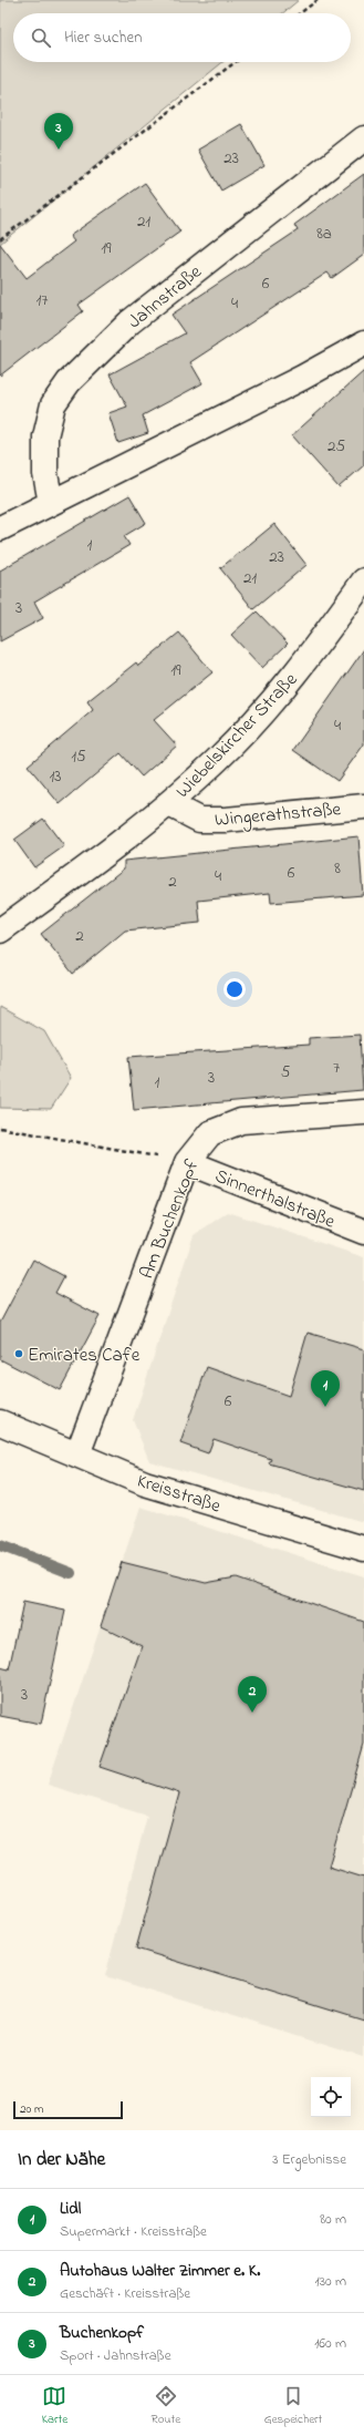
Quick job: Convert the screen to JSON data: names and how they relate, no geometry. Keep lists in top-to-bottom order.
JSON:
{
  "streets": {
    "street": [
      "Jahnstraße",
      "Wiebelskircher Straße",
      "Wingerathstraße",
      "Sinnerthalstraße",
      "Am Buchenkopf",
      "Kreisstraße"
    ]
  },
  "crossings": [
    ["Wiebelskircher Straße", "Wingerathstraße"],
    ["Sinnerthalstraße", "Am Buchenkopf"],
    ["Am Buchenkopf", "Kreisstraße"]
  ],
  "places": ["Emirates Cafe"],
  "house_numbers": [
    "23",
    "21",
    "8a",
    "19",
    "6",
    "17",
    "4",
    "25",
    "1",
    "23",
    "21",
    "3",
    "19",
    "4",
    "15",
    "13",
    "8",
    "6",
    "4",
    "2",
    "2",
    "7",
    "5",
    "3",
    "1",
    "6",
    "3"
  ],
  "scale_bar": "20 m",
  "page": {
    "search": "Hier suchen",
    "pins": ["3", "1", "2"],
    "scale": "20 m",
    "heading": ["In der Nähe", "3 Ergebnisse"],
    "list": [
      {
        "mark": "1",
        "name": "Lidl",
        "note": "Supermarkt · Kreisstraße",
        "value": "80 m"
      },
      {
        "mark": "2",
        "name": "Autohaus Walter Zimmer e. K.",
        "note": "Geschäft · Kreisstraße",
        "value": "130 m"
      },
      {
        "mark": "3",
        "name": "Buchenkopf",
        "note": "Sport · Jahnstraße",
        "value": "160 m"
      }
    ],
    "nav": ["Karte", "Route", "Gespeichert"]
  }
}
